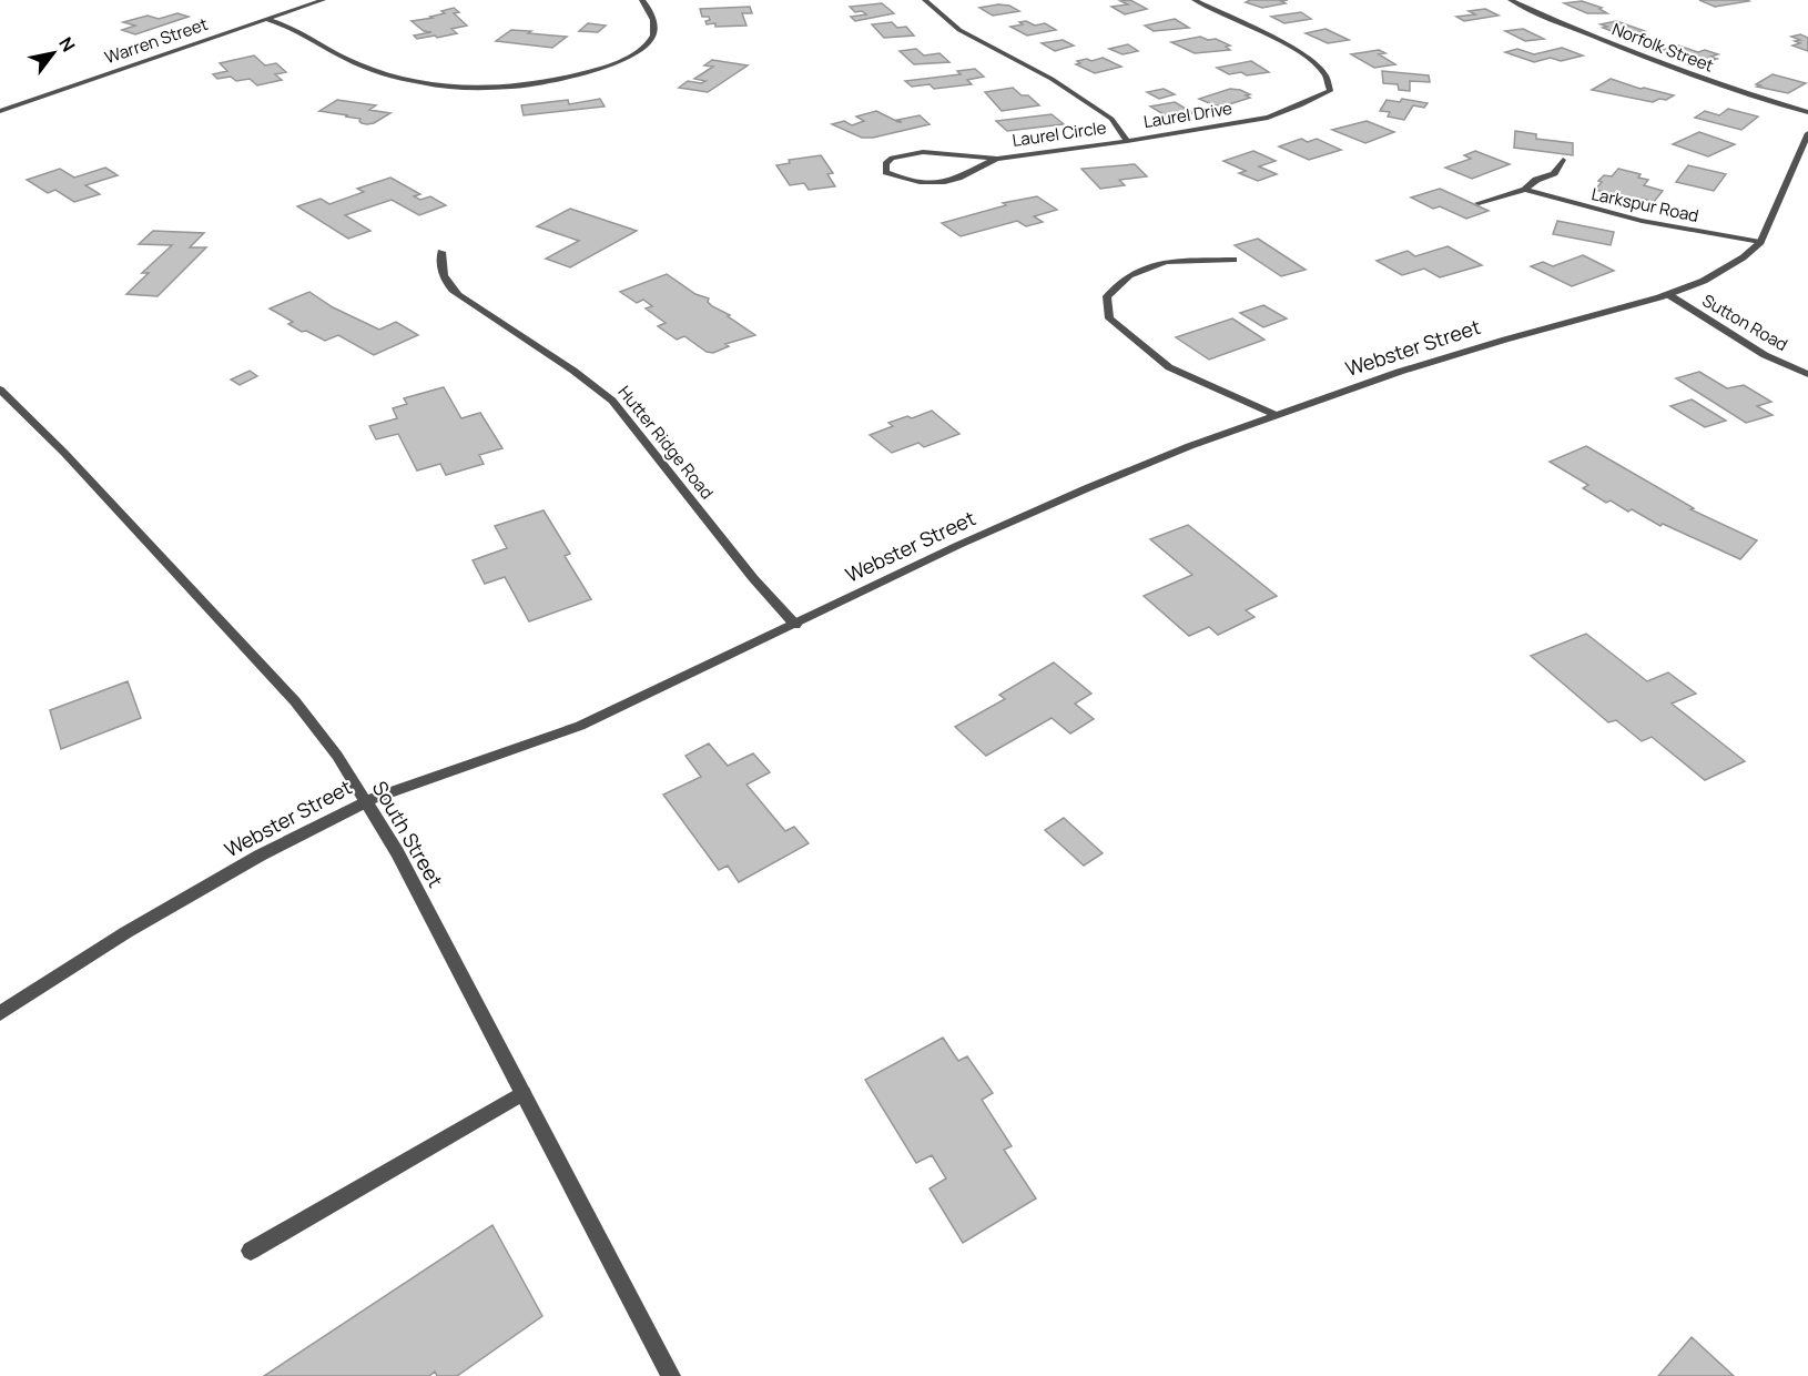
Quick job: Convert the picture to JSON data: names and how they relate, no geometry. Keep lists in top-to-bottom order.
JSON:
{
  "streets": {
    "street": [
      "Warren Street",
      "Norfolk Street",
      "Laurel Drive",
      "Laurel Circle",
      "Larkspur Road",
      "Sutton Road",
      "Webster Street",
      "Hutter Ridge Road",
      "South Street"
    ]
  },
  "crossings": [
    ["Laurel Drive", "Laurel Circle"],
    ["Larkspur Road", "Webster Street"],
    ["Sutton Road", "Webster Street"],
    ["Webster Street", "Hutter Ridge Road"],
    ["Webster Street", "South Street"]
  ],
  "north": "top right"
}
